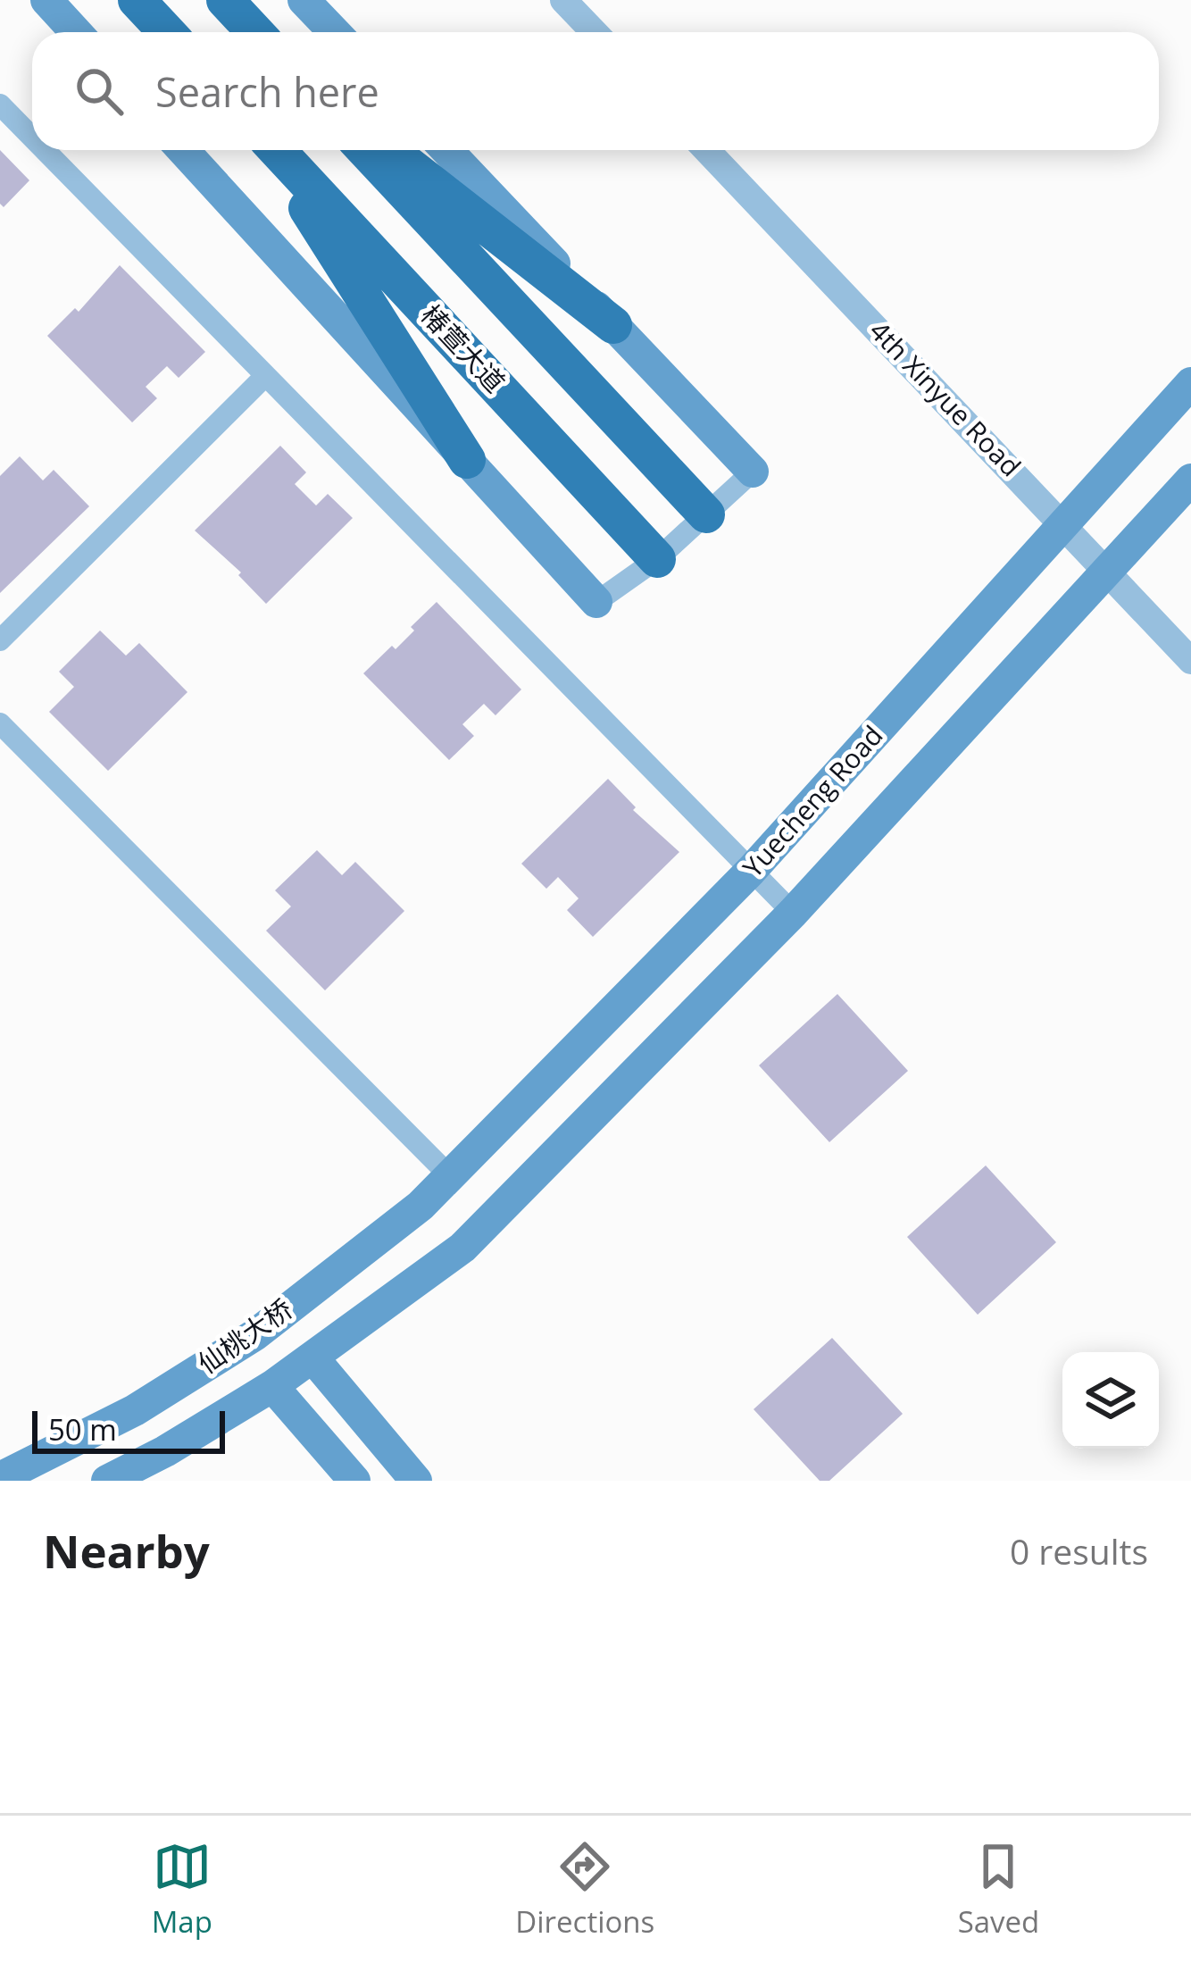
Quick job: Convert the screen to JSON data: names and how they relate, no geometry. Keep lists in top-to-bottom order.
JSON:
{
  "streets": {
    "highway": ["椿萱大道"],
    "main road": ["Yuecheng Road", "仙桃大桥"],
    "street": ["4th Xinyue Road"]
  },
  "crossings": [
    ["4th Xinyue Road", "Yuecheng Road"],
    ["Yuecheng Road", "仙桃大桥"]
  ],
  "scale_bar": "50 m",
  "page": {
    "search": "Search here",
    "scale": "50 m",
    "heading": ["Nearby", "0 results"],
    "nav": ["Map", "Directions", "Saved"]
  }
}
